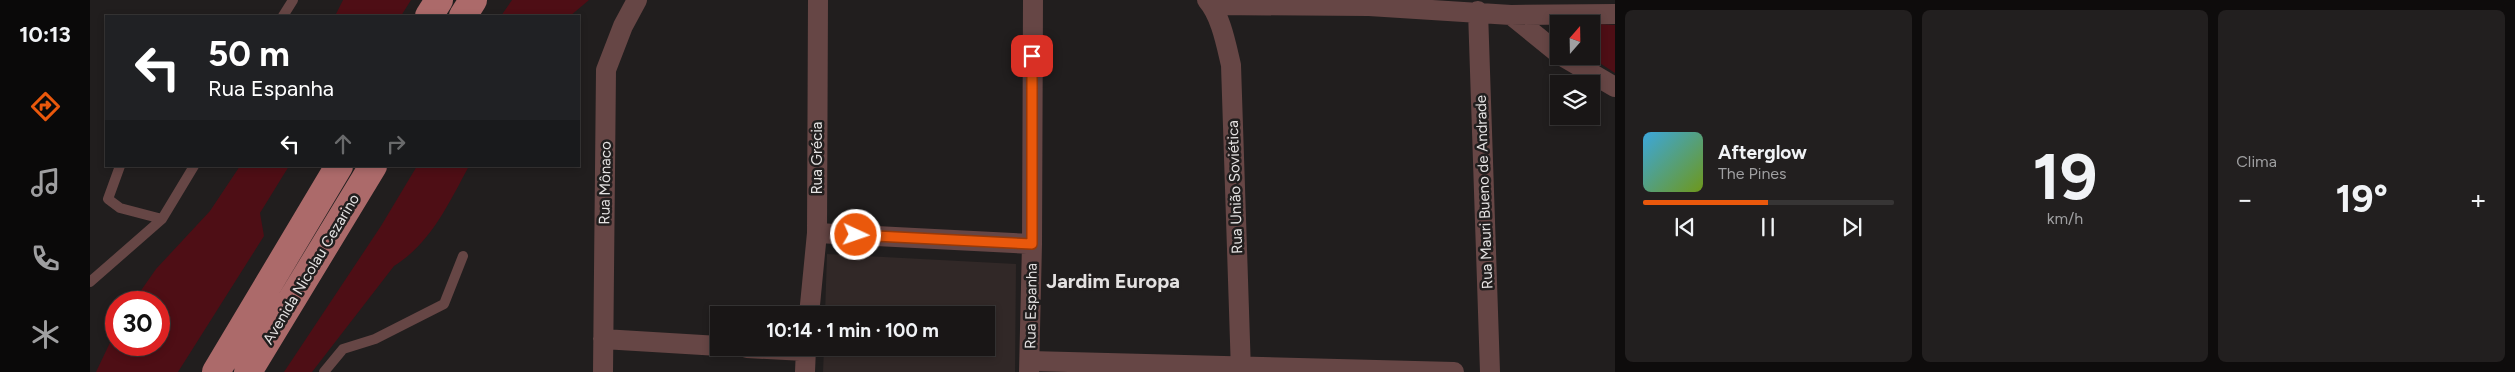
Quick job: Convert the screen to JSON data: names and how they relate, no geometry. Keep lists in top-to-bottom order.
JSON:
{
  "streets": {
    "main road": ["Avenida Nicolau Cezarino"],
    "street": [
      "Rua Grécia",
      "Rua Mônaco",
      "Rua União Soviética",
      "Rua Mauri Bueno de Andrade",
      "Rua Espanha"
    ]
  },
  "districts": ["Jardim Europa"],
  "north": "top",
  "page": {
    "tabs": "10:13",
    "tile": [
      ["19", "km/h"],
      "Clima"
    ],
    "turn": ["50 m", "Rua Espanha"],
    "song": ["Afterglow", "The Pines"],
    "heat": ["−", "19°", "+"],
    "limit": "30",
    "trip": "10:14 · 1 min · 100 m"
  }
}
